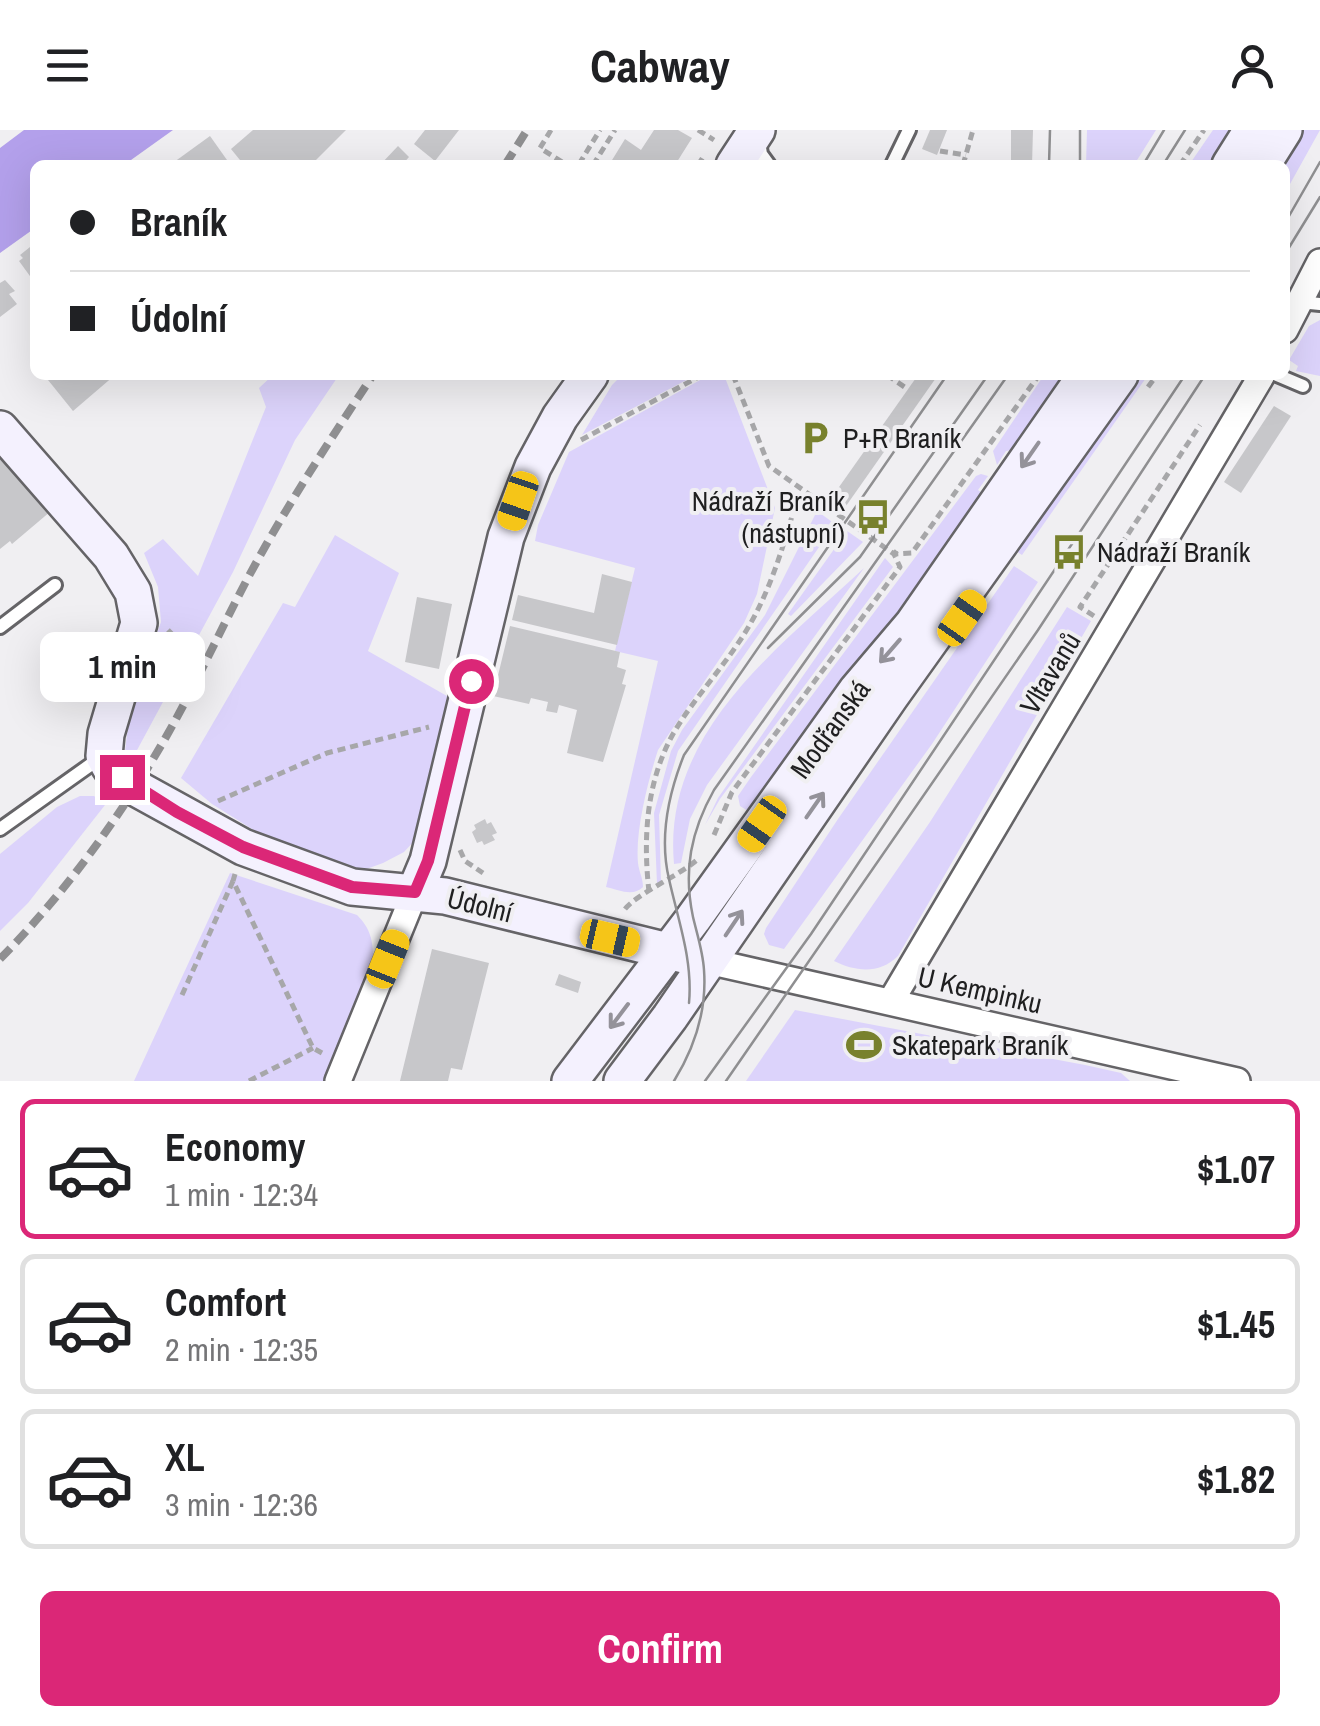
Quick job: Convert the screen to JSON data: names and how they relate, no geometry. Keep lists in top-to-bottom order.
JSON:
{
  "streets": {
    "main road": ["Modřanská", "Údolní"],
    "street": ["Vltavanů", "U Kempinku"]
  },
  "crossings": [
    ["Vltavanů", "U Kempinku"],
    ["Modřanská", "Údolní"],
    ["Modřanská", "U Kempinku"],
    ["Údolní", "U Kempinku"]
  ],
  "places": {
    "parking": ["P+R Braník"],
    "bus stop": ["Nádraží Braník (nástupní)", "Nádraží Braník"],
    "sports": ["Skatepark Braník"]
  },
  "page": {
    "header": "Cabway",
    "banner": ["Braník", "Údolní"],
    "bubble": "1 min",
    "list": [
      {
        "name": "Economy",
        "note": "1 min · 12:34",
        "value": "$1.07"
      },
      {
        "name": "Comfort",
        "note": "2 min · 12:35",
        "value": "$1.45"
      },
      {
        "name": "XL",
        "note": "3 min · 12:36",
        "value": "$1.82"
      }
    ],
    "buttons": "Confirm"
  }
}
